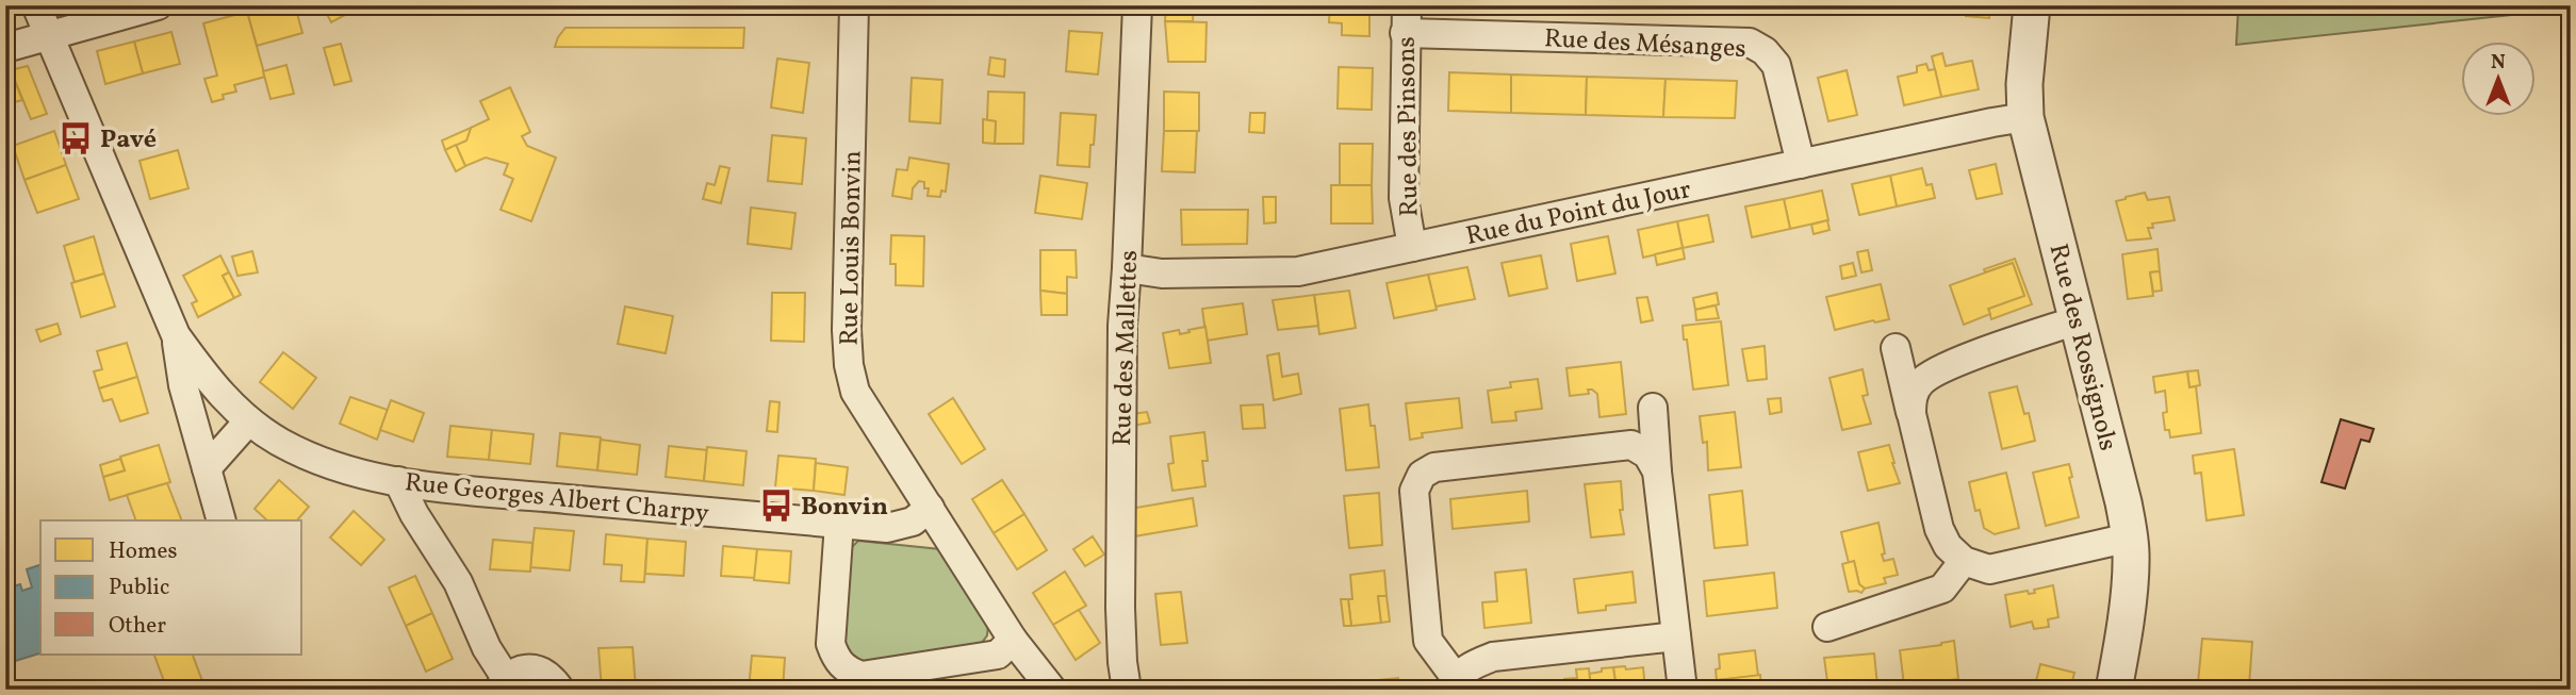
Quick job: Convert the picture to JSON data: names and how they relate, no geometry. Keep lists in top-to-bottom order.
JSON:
{
  "streets": {
    "street": [
      "Rue des Mésanges",
      "Rue des Pinsons",
      "Rue du Point du Jour",
      "Rue Louis Bonvin",
      "Rue des Rossignols",
      "Rue des Mallettes",
      "Rue Georges Albert Charpy"
    ]
  },
  "crossings": [
    ["Rue des Mésanges", "Rue des Pinsons"],
    ["Rue des Mésanges", "Rue du Point du Jour"],
    ["Rue des Pinsons", "Rue du Point du Jour"],
    ["Rue du Point du Jour", "Rue des Rossignols"],
    ["Rue du Point du Jour", "Rue des Mallettes"],
    ["Rue Louis Bonvin", "Rue Georges Albert Charpy"]
  ],
  "places": {
    "bus stop": ["Pavé", "Bonvin"]
  },
  "legend": ["Homes", "Public", "Other"],
  "north": "top"
}
